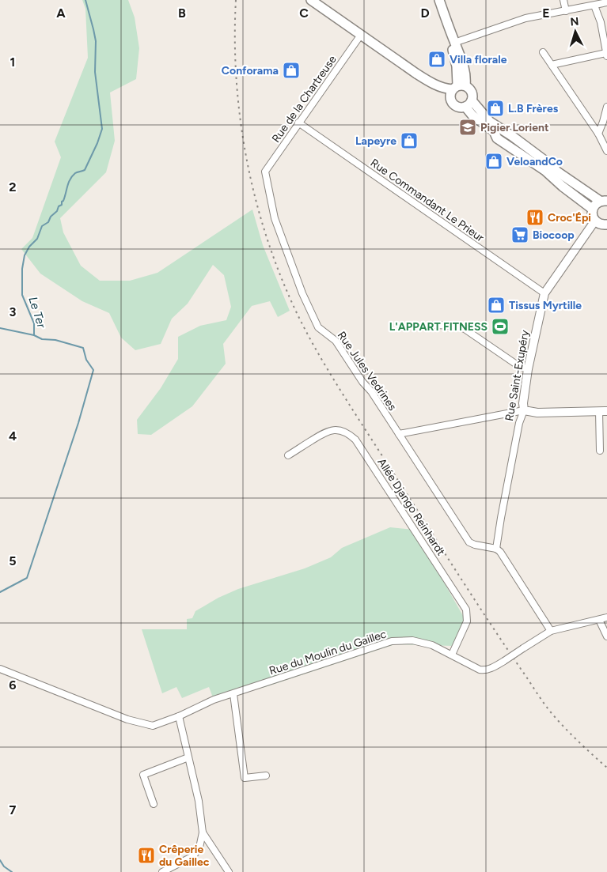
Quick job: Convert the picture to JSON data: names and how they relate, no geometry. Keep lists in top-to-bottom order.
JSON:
{
  "streets": {
    "street": [
      "Rue de la Chartreuse",
      "Rue Commandant Le Prieur",
      "Rue Jules Vedrines",
      "Rue Saint-Exupéry",
      "Allée Django Reinhardt",
      "Rue du Moulin du Gaillec"
    ]
  },
  "crossings": [
    ["Rue de la Chartreuse", "Rue Commandant Le Prieur"],
    ["Rue de la Chartreuse", "Rue Jules Vedrines"],
    ["Rue Commandant Le Prieur", "Rue Saint-Exupéry"],
    ["Rue Jules Vedrines", "Rue Saint-Exupéry"],
    ["Allée Django Reinhardt", "Rue du Moulin du Gaillec"]
  ],
  "water": ["Le Ter"],
  "places": {
    "shop": [
      "Villa florale",
      "Conforama",
      "L.B Frères",
      "Lapeyre",
      "VeloandCo",
      "Tissus Myrtille"
    ],
    "school or university": ["Pigier Lorient"],
    "restaurant": ["Croc'Épi", "Crêperie du Gaillec"],
    "supermarket": ["Biocoop"],
    "sports": ["L'APPART FITNESS"]
  },
  "north": "top",
  "grid": {
    "columns": [
      "A",
      "B",
      "C",
      "D",
      "E"
    ],
    "rows": [
      "1",
      "2",
      "3",
      "4",
      "5",
      "6",
      "7"
    ]
  }
}
